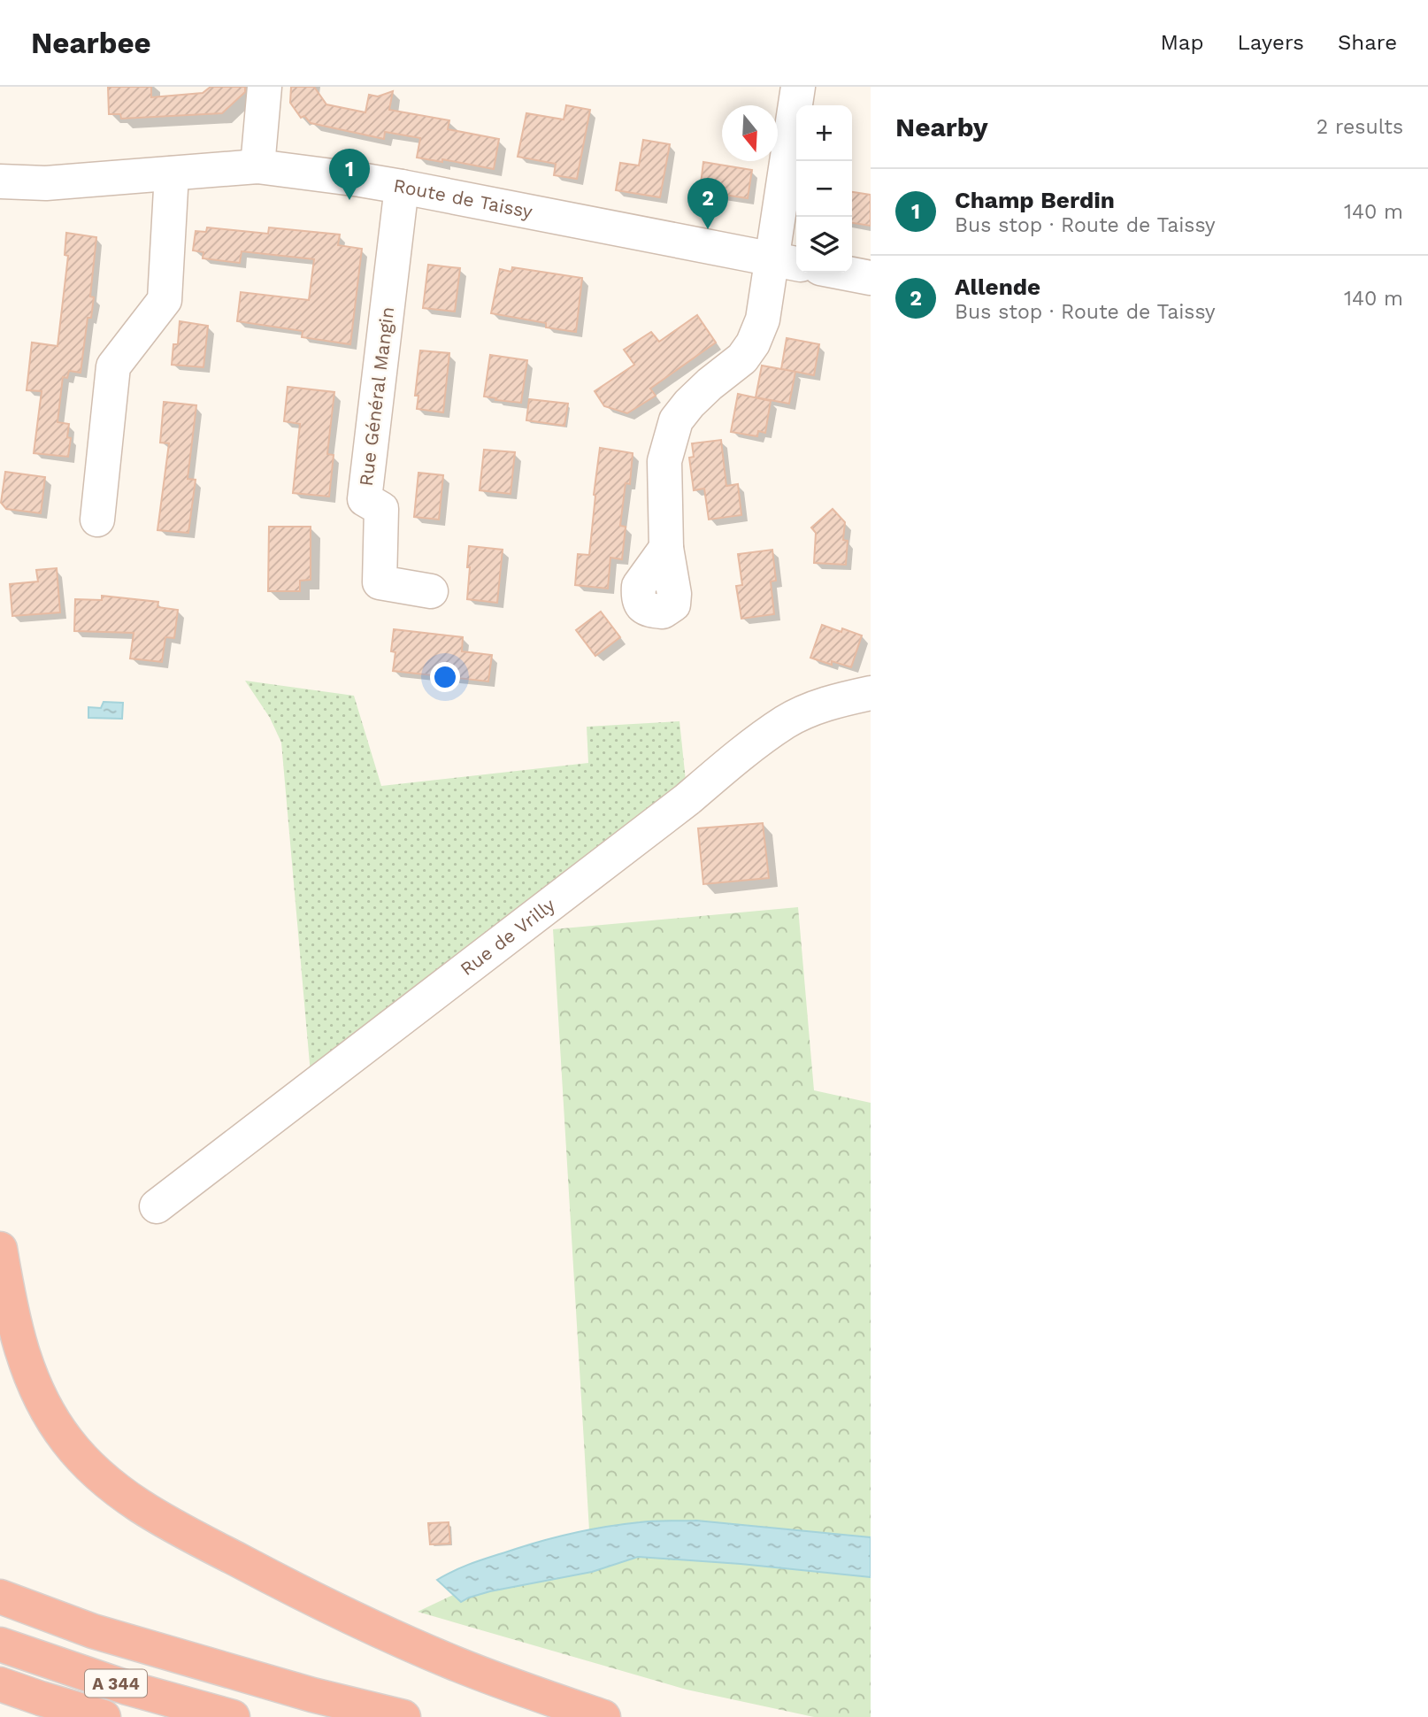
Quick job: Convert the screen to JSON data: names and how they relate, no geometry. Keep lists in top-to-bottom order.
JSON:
{
  "streets": {
    "highway": ["A 344"],
    "street": ["Route de Taissy", "Rue Général Mangin", "Rue de Vrilly"]
  },
  "crossings": [
    ["Route de Taissy", "Rue Général Mangin"]
  ],
  "north": "bottom",
  "page": {
    "header": "Nearbee",
    "nav": ["Map", "Layers", "Share"],
    "heading": ["Nearby", "2 results"],
    "map_buttons": ["+", "−"],
    "pins": ["1", "2"],
    "list": [
      {
        "mark": "1",
        "name": "Champ Berdin",
        "note": "Bus stop · Route de Taissy",
        "value": "140 m"
      },
      {
        "mark": "2",
        "name": "Allende",
        "note": "Bus stop · Route de Taissy",
        "value": "140 m"
      }
    ]
  }
}
